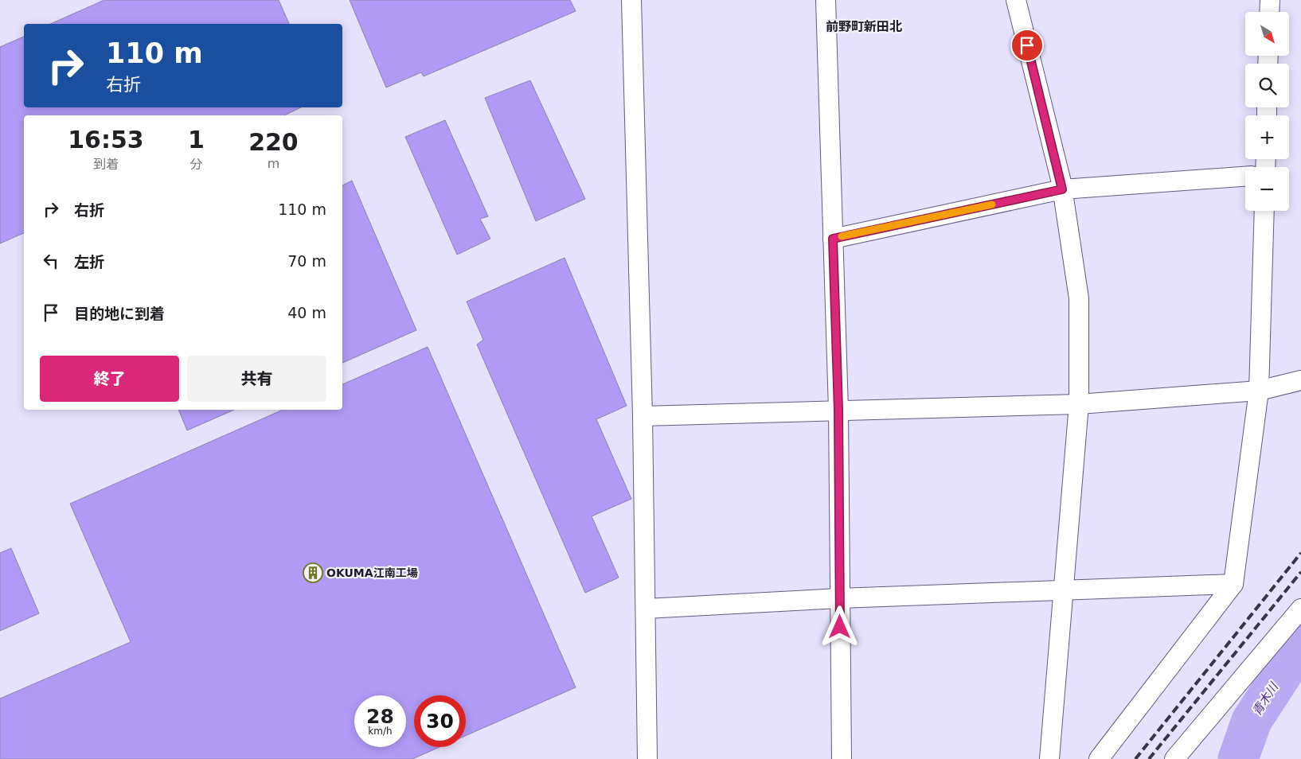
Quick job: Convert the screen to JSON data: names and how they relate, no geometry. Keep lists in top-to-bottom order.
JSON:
{
  "districts": ["前野町新田北"],
  "water": ["青木川"],
  "places": {
    "building": ["OKUMA江南工場"]
  },
  "north": "bottom right",
  "page": {
    "map_buttons": ["+", "−"],
    "turn": ["110 m", "右折"],
    "eta": [
      "16:53",
      "到着",
      "1",
      "分",
      "220",
      "m"
    ],
    "list": [
      {
        "name": "右折",
        "value": "110 m"
      },
      {
        "name": "左折",
        "value": "70 m"
      },
      {
        "name": "目的地に到着",
        "value": "40 m"
      }
    ],
    "buttons": ["終了", "共有"],
    "speed": "28 km/h",
    "limit": "30"
  }
}
